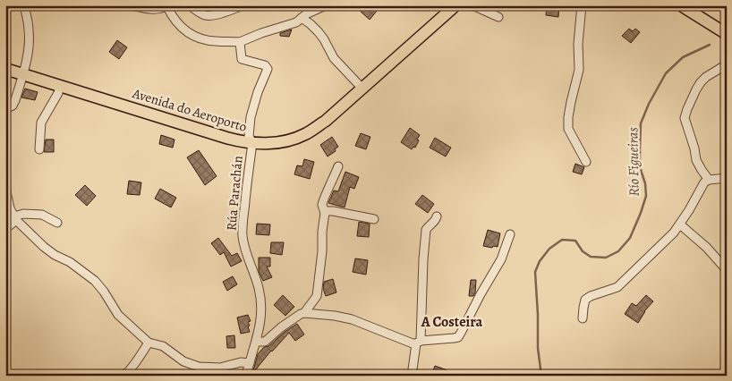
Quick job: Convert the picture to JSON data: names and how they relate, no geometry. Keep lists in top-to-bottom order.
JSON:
{
  "streets": {
    "main road": ["Avenida do Aeroporto"],
    "street": ["Rúa Parachán"]
  },
  "crossings": [
    ["Avenida do Aeroporto", "Rúa Parachán"]
  ],
  "districts": ["A Costeira"],
  "water": ["Río Figueiras"]
}
